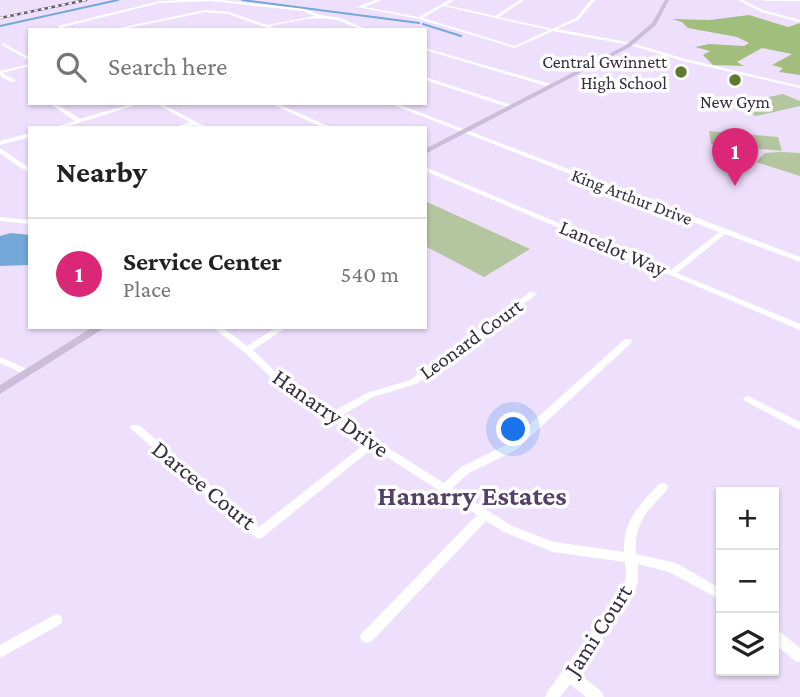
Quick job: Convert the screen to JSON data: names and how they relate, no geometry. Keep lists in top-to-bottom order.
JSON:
{
  "streets": {
    "street": [
      "King Arthur Drive",
      "Lancelot Way",
      "Leonard Court",
      "Hanarry Drive",
      "Darcee Court",
      "Jami Court"
    ]
  },
  "crossings": [
    ["Leonard Court", "Hanarry Drive"],
    ["Hanarry Drive", "Darcee Court"],
    ["Hanarry Drive", "Jami Court"]
  ],
  "districts": ["Hanarry Estates"],
  "places": ["Central Gwinnett High School", "New Gym"],
  "page": {
    "search": "Search here",
    "heading": "Nearby",
    "pins": "1",
    "list": [
      {
        "mark": "1",
        "name": "Service Center",
        "note": "Place",
        "value": "540 m"
      }
    ],
    "map_buttons": ["+", "−"]
  }
}
